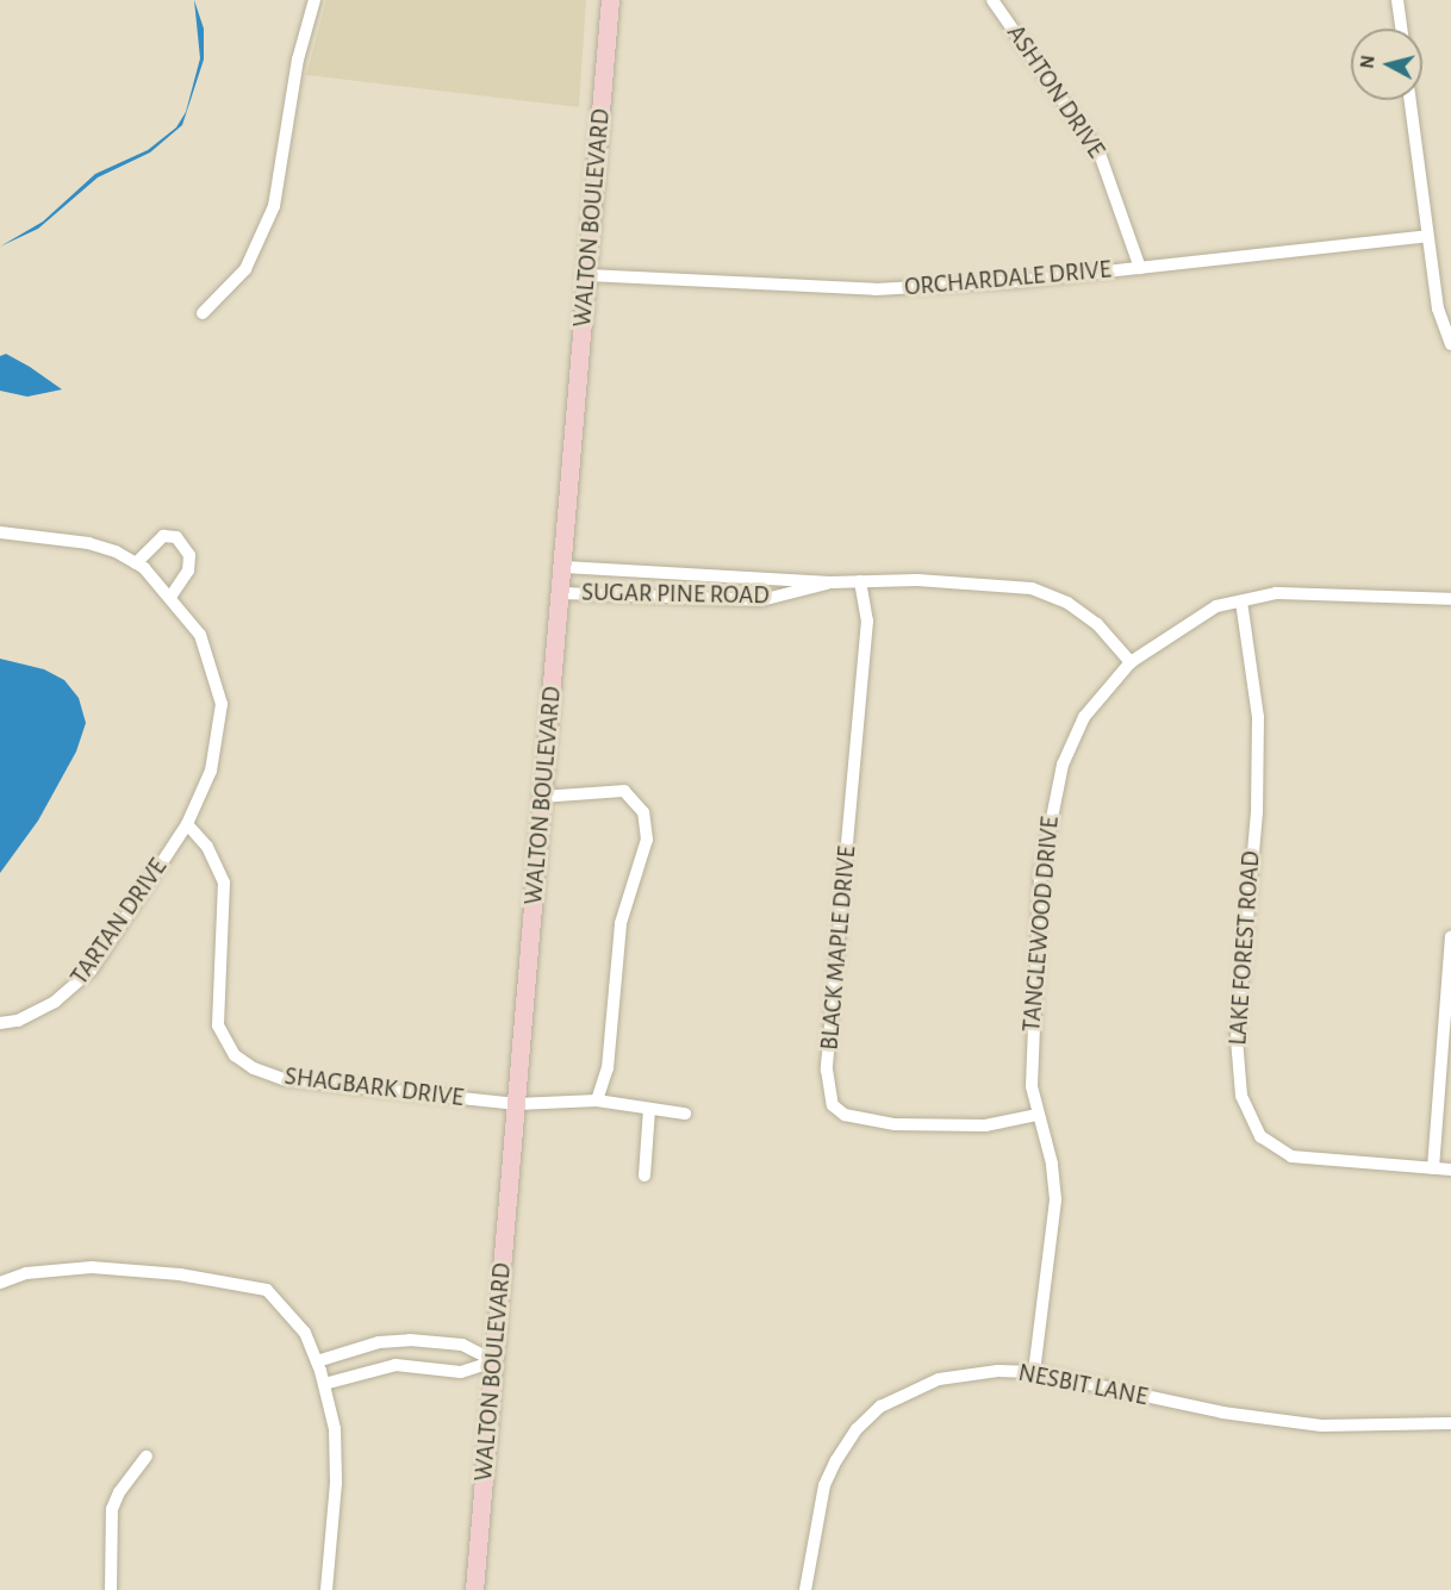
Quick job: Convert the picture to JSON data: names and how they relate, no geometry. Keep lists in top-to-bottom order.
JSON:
{
  "streets": {
    "main road": ["WALTON BOULEVARD"],
    "street": [
      "ASHTON DRIVE",
      "ORCHARDALE DRIVE",
      "SUGAR PINE ROAD",
      "TARTAN DRIVE",
      "TANGLEWOOD DRIVE",
      "BLACK MAPLE DRIVE",
      "LAKE FOREST ROAD",
      "SHAGBARK DRIVE",
      "NESBIT LANE"
    ]
  },
  "crossings": [
    ["ASHTON DRIVE", "ORCHARDALE DRIVE"],
    ["WALTON BOULEVARD", "ORCHARDALE DRIVE"],
    ["WALTON BOULEVARD", "SUGAR PINE ROAD"],
    ["WALTON BOULEVARD", "SHAGBARK DRIVE"],
    ["SUGAR PINE ROAD", "TANGLEWOOD DRIVE"],
    ["SUGAR PINE ROAD", "BLACK MAPLE DRIVE"],
    ["TARTAN DRIVE", "SHAGBARK DRIVE"],
    ["TANGLEWOOD DRIVE", "BLACK MAPLE DRIVE"],
    ["TANGLEWOOD DRIVE", "LAKE FOREST ROAD"],
    ["TANGLEWOOD DRIVE", "NESBIT LANE"]
  ],
  "north": "left"
}
